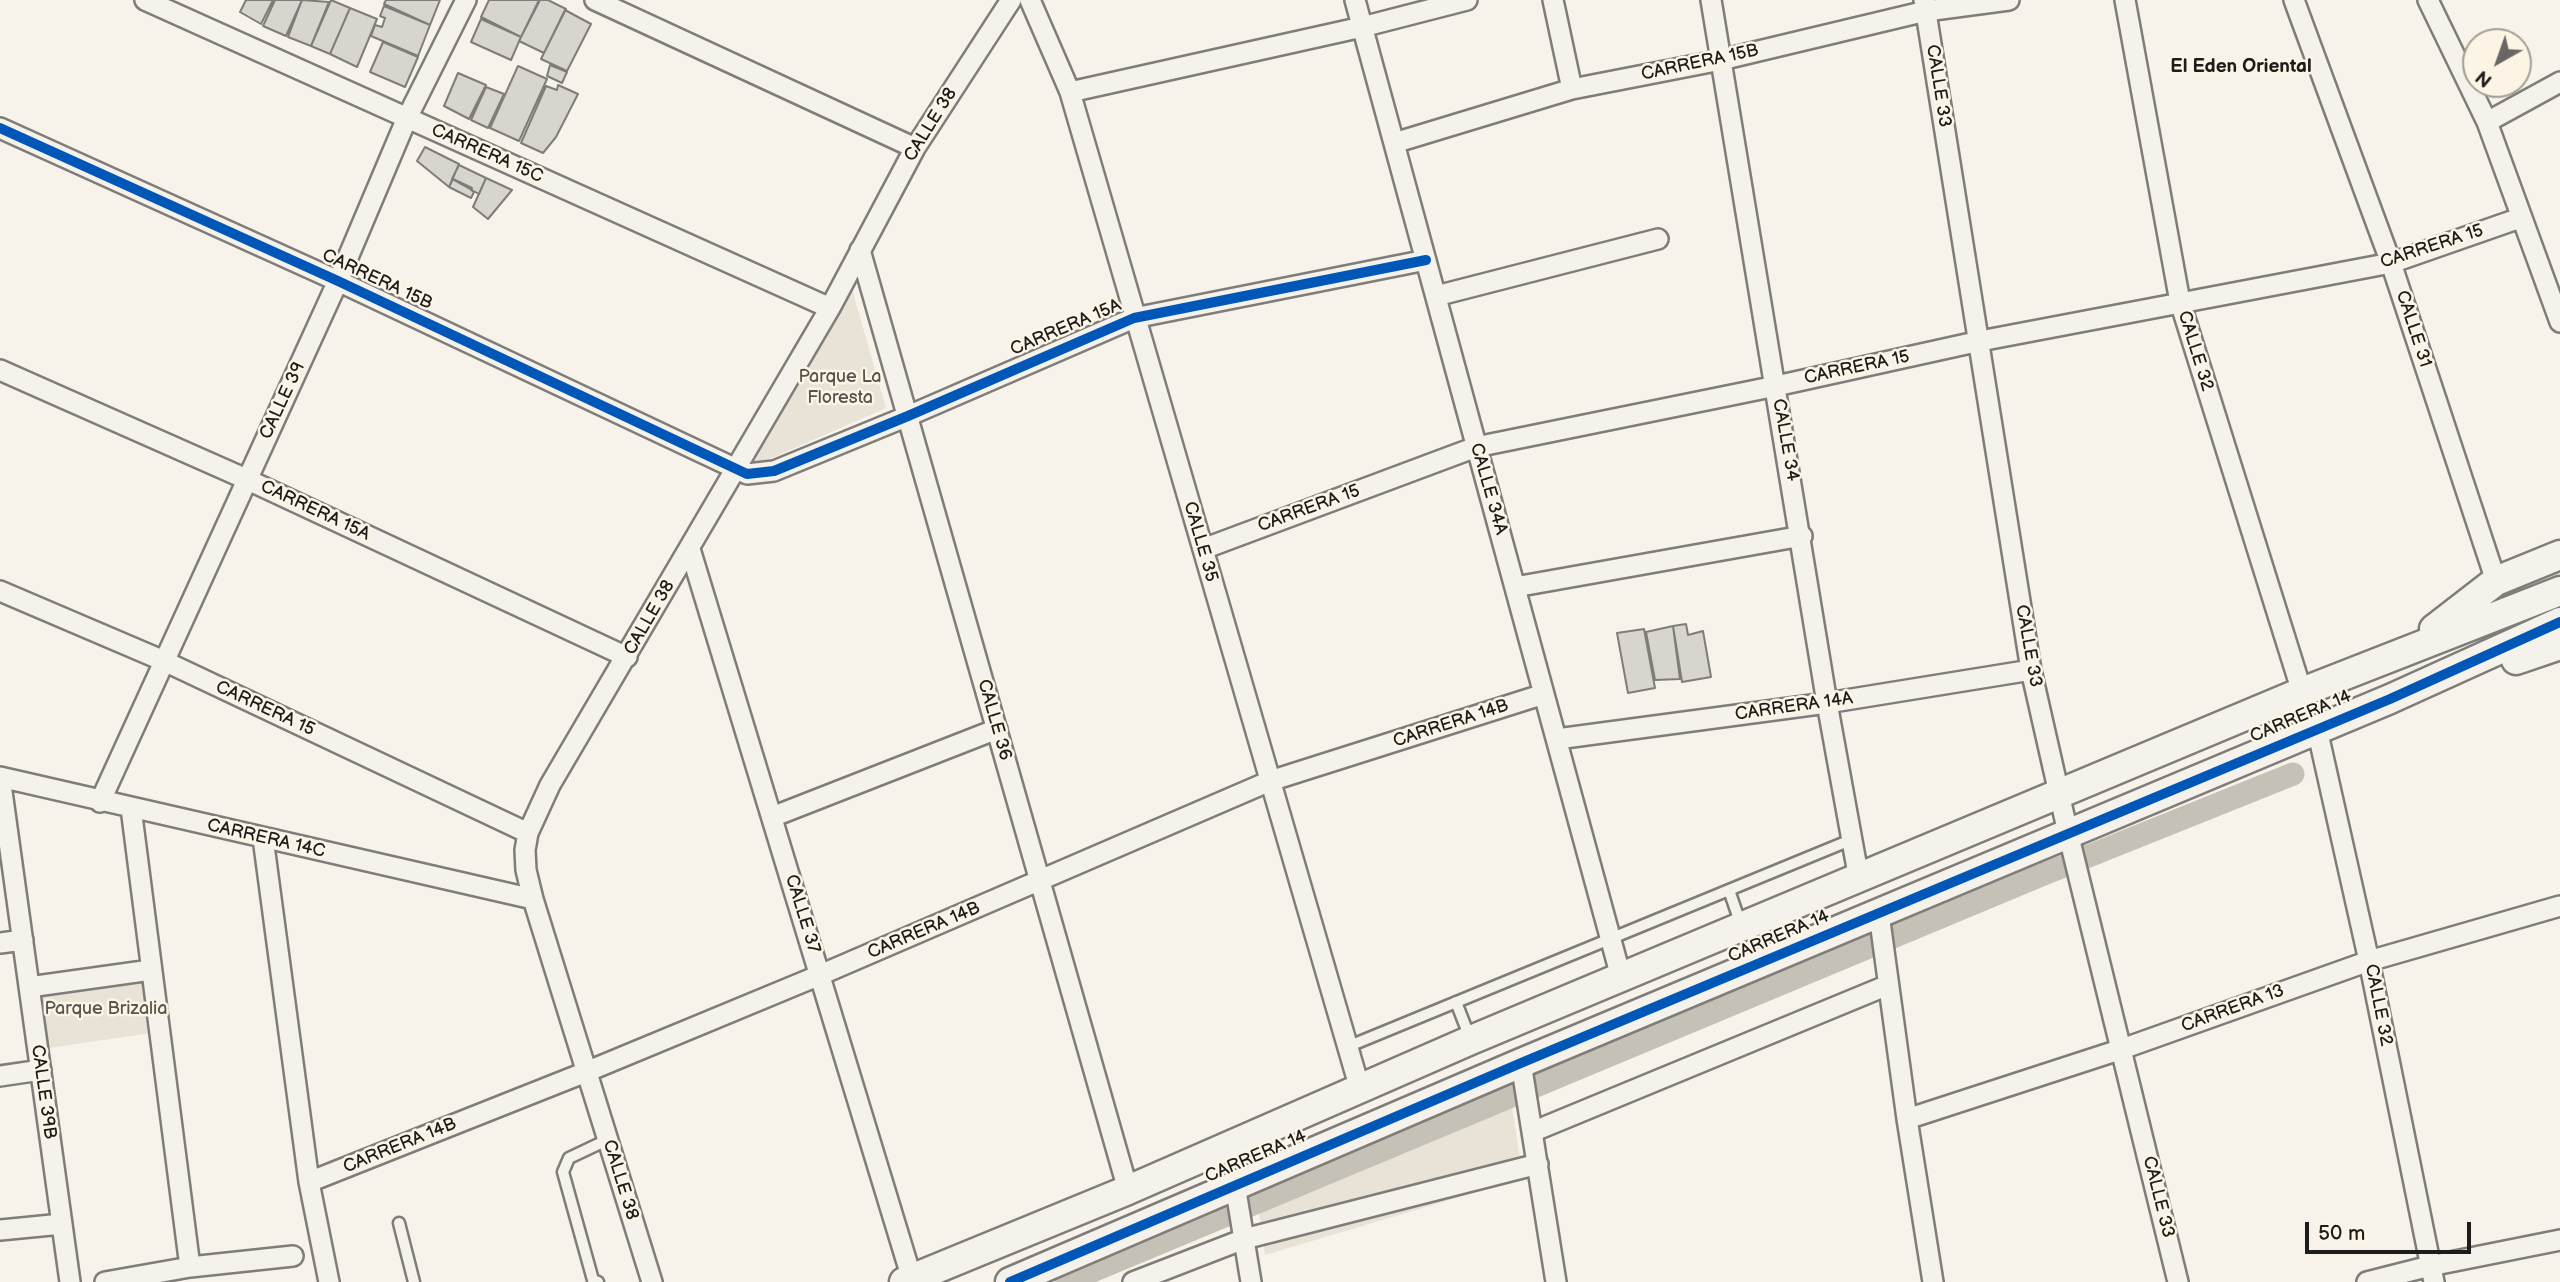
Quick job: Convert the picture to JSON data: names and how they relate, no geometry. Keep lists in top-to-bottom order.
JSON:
{
  "streets": {
    "main road": ["CARRERA 14"],
    "street": [
      "CARRERA 15B",
      "CALLE 33",
      "CALLE 38",
      "CARRERA 15C",
      "CARRERA 15",
      "CARRERA 15A",
      "CALLE 31",
      "CALLE 32",
      "CALLE 39",
      "CALLE 34",
      "CALLE 34A",
      "CALLE 35",
      "CARRERA 14A",
      "CALLE 36",
      "CARRERA 14B",
      "CARRERA 14C",
      "CALLE 37",
      "CARRERA 13",
      "CALLE 39B"
    ]
  },
  "crossings": [
    ["CARRERA 15B", "CALLE 33"],
    ["CARRERA 15B", "CALLE 38"],
    ["CARRERA 15B", "CARRERA 15A"],
    ["CARRERA 15B", "CALLE 39"],
    ["CARRERA 15B", "CALLE 34"],
    ["CARRERA 15B", "CALLE 34A"],
    ["CALLE 33", "CARRERA 15"],
    ["CALLE 33", "CARRERA 14A"],
    ["CALLE 33", "CARRERA 14"],
    ["CALLE 33", "CARRERA 13"],
    ["CALLE 38", "CARRERA 15C"],
    ["CALLE 38", "CARRERA 15"],
    ["CALLE 38", "CARRERA 15A"],
    ["CALLE 38", "CALLE 36"],
    ["CALLE 38", "CARRERA 14B"],
    ["CALLE 38", "CARRERA 14C"],
    ["CALLE 38", "CALLE 37"],
    ["CARRERA 15C", "CALLE 39"],
    ["CARRERA 15", "CALLE 31"],
    ["CARRERA 15", "CALLE 32"],
    ["CARRERA 15", "CALLE 39"],
    ["CARRERA 15", "CALLE 34"],
    ["CARRERA 15", "CALLE 34A"],
    ["CARRERA 15", "CALLE 35"],
    ["CARRERA 15A", "CALLE 39"],
    ["CARRERA 15A", "CALLE 34A"],
    ["CARRERA 15A", "CALLE 35"],
    ["CARRERA 15A", "CALLE 36"],
    ["CALLE 32", "CARRERA 14"],
    ["CALLE 32", "CARRERA 13"],
    ["CALLE 39", "CARRERA 14C"],
    ["CALLE 34", "CARRERA 14A"],
    ["CALLE 34", "CARRERA 14"],
    ["CALLE 34A", "CARRERA 14A"],
    ["CALLE 34A", "CARRERA 14"],
    ["CALLE 34A", "CARRERA 14B"],
    ["CALLE 35", "CARRERA 14"],
    ["CALLE 35", "CARRERA 14B"],
    ["CARRERA 14", "CALLE 36"],
    ["CARRERA 14", "CALLE 37"],
    ["CALLE 36", "CARRERA 14B"],
    ["CARRERA 14B", "CALLE 37"],
    ["CARRERA 14C", "CALLE 39B"]
  ],
  "districts": ["El Eden Oriental"],
  "parks": ["Parque La Floresta", "Parque Brizalia"],
  "scale_bar": "50 m",
  "north": "bottom left"
}
